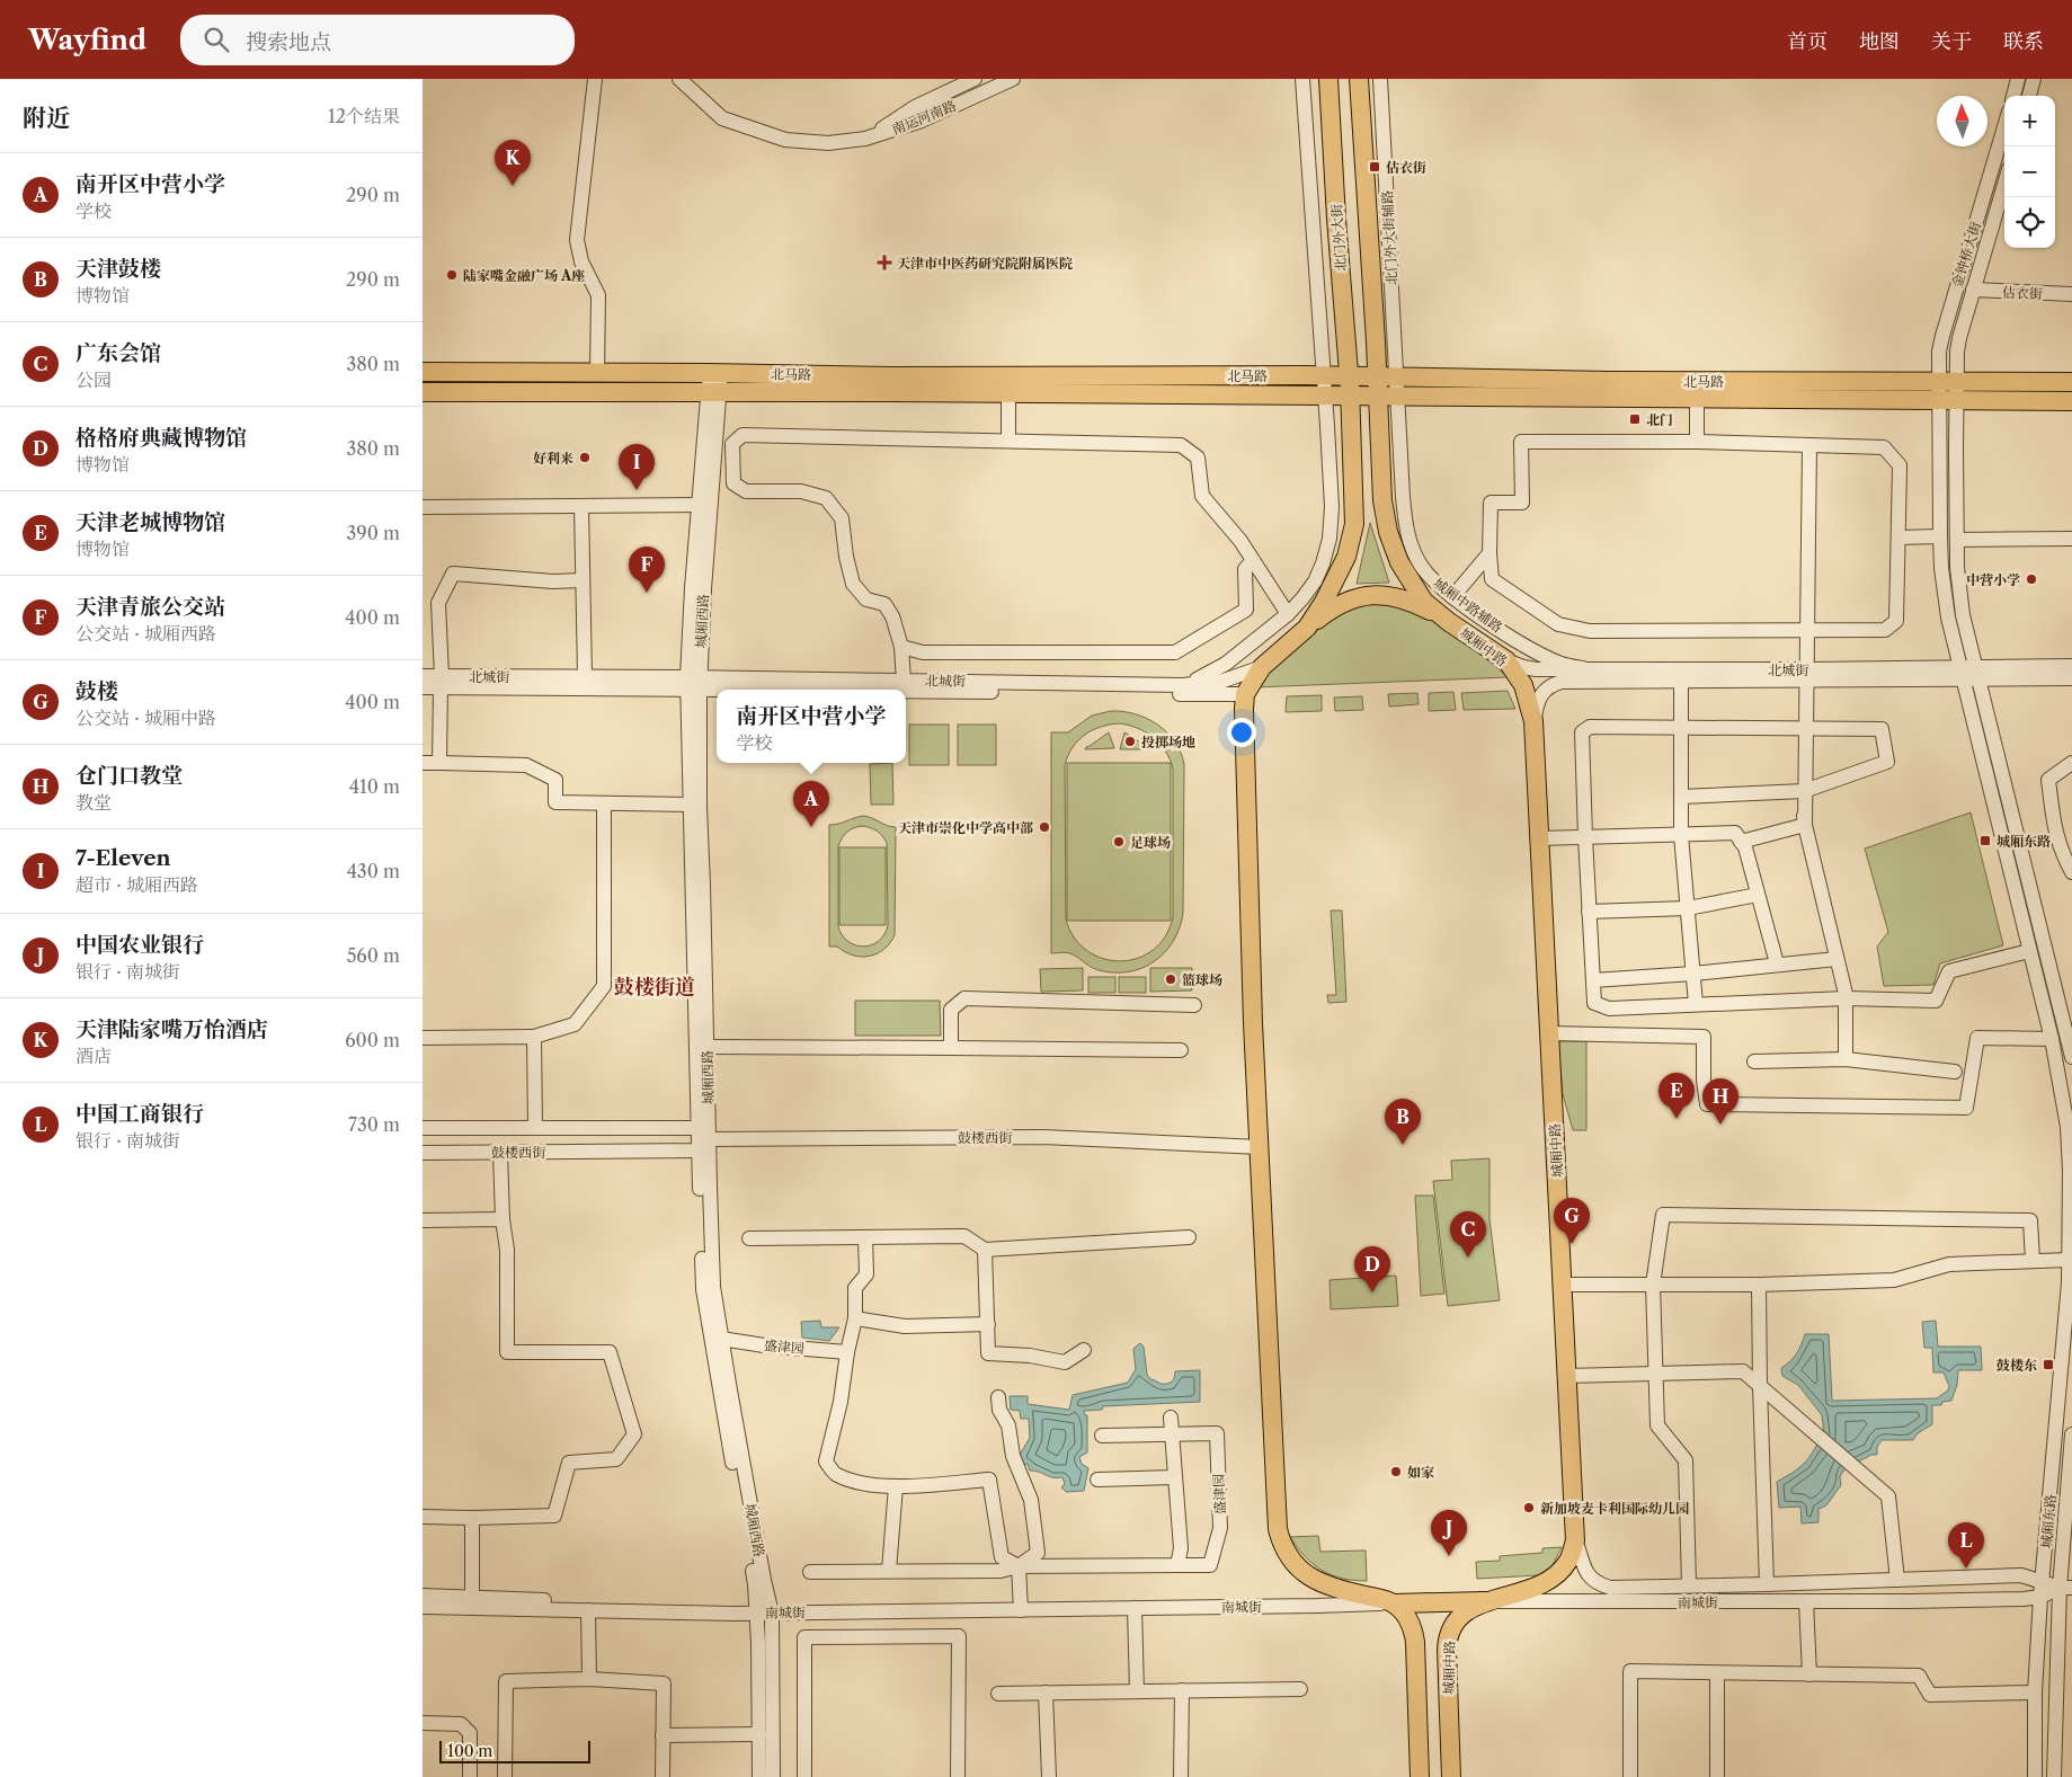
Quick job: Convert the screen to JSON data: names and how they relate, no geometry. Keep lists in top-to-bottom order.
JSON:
{
  "streets": {
    "main road": [
      "北门外大街",
      "北马路",
      "城厢中路",
      "南城街"
    ],
    "street": [
      "南运河南路",
      "北门外大街辅路",
      "金钟桥大街",
      "估衣街",
      "城厢中路辅路",
      "城厢西路",
      "北城街",
      "鼓楼西街",
      "盛津园",
      "城厢东路"
    ]
  },
  "crossings": [
    ["北门外大街", "北马路"],
    ["北门外大街", "城厢中路"],
    ["北门外大街辅路", "北马路"],
    ["北门外大街辅路", "城厢中路辅路"],
    ["金钟桥大街", "估衣街"],
    ["金钟桥大街", "北马路"],
    ["金钟桥大街", "城厢东路"],
    ["北马路", "城厢中路辅路"],
    ["北马路", "城厢西路"],
    ["北马路", "城厢中路"],
    ["北马路", "城厢东路"],
    ["城厢中路辅路", "北城街"],
    ["城厢西路", "北城街"],
    ["城厢西路", "鼓楼西街"],
    ["城厢西路", "盛津园"],
    ["城厢西路", "南城街"],
    ["城厢中路", "北城街"],
    ["城厢中路", "鼓楼西街"],
    ["城厢中路", "南城街"],
    ["北城街", "城厢东路"],
    ["城厢东路", "南城街"]
  ],
  "districts": ["鼓楼街道"],
  "places": {
    "transit": [
      "估衣街",
      "北门",
      "城厢东路",
      "鼓楼东"
    ],
    "health": ["天津市中医药研究院附属医院"],
    "other": [
      "陆家嘴金融广场 A座",
      "好利来",
      "中营小学",
      "投掷场地",
      "天津市崇化中学高中部",
      "足球场",
      "篮球场",
      "如家",
      "新加坡麦卡利国际幼儿园"
    ]
  },
  "scale_bar": "100 m",
  "north": "top",
  "page": {
    "header": "Wayfind",
    "search": "搜索地点",
    "nav": [
      "首页",
      "地图",
      "关于",
      "联系"
    ],
    "heading": ["附近", "12个结果"],
    "map_buttons": ["+", "−"],
    "pins": [
      "K",
      "I",
      "F",
      "A",
      "E",
      "H",
      "B",
      "G",
      "C",
      "D",
      "J",
      "L"
    ],
    "list": [
      {
        "mark": "A",
        "name": "南开区中营小学",
        "note": "学校",
        "value": "290 m"
      },
      {
        "mark": "B",
        "name": "天津鼓楼",
        "note": "博物馆",
        "value": "290 m"
      },
      {
        "mark": "C",
        "name": "广东会馆",
        "note": "公园",
        "value": "380 m"
      },
      {
        "mark": "D",
        "name": "格格府典藏博物馆",
        "note": "博物馆",
        "value": "380 m"
      },
      {
        "mark": "E",
        "name": "天津老城博物馆",
        "note": "博物馆",
        "value": "390 m"
      },
      {
        "mark": "F",
        "name": "天津青旅公交站",
        "note": "公交站 · 城厢西路",
        "value": "400 m"
      },
      {
        "mark": "G",
        "name": "鼓楼",
        "note": "公交站 · 城厢中路",
        "value": "400 m"
      },
      {
        "mark": "H",
        "name": "仓门口教堂",
        "note": "教堂",
        "value": "410 m"
      },
      {
        "mark": "I",
        "name": "7-Eleven",
        "note": "超市 · 城厢西路",
        "value": "430 m"
      },
      {
        "mark": "J",
        "name": "中国农业银行",
        "note": "银行 · 南城街",
        "value": "560 m"
      },
      {
        "mark": "K",
        "name": "天津陆家嘴万怡酒店",
        "note": "酒店",
        "value": "600 m"
      },
      {
        "mark": "L",
        "name": "中国工商银行",
        "note": "银行 · 南城街",
        "value": "730 m"
      }
    ],
    "popup": ["南开区中营小学", "学校"],
    "scale": "100 m"
  }
}
